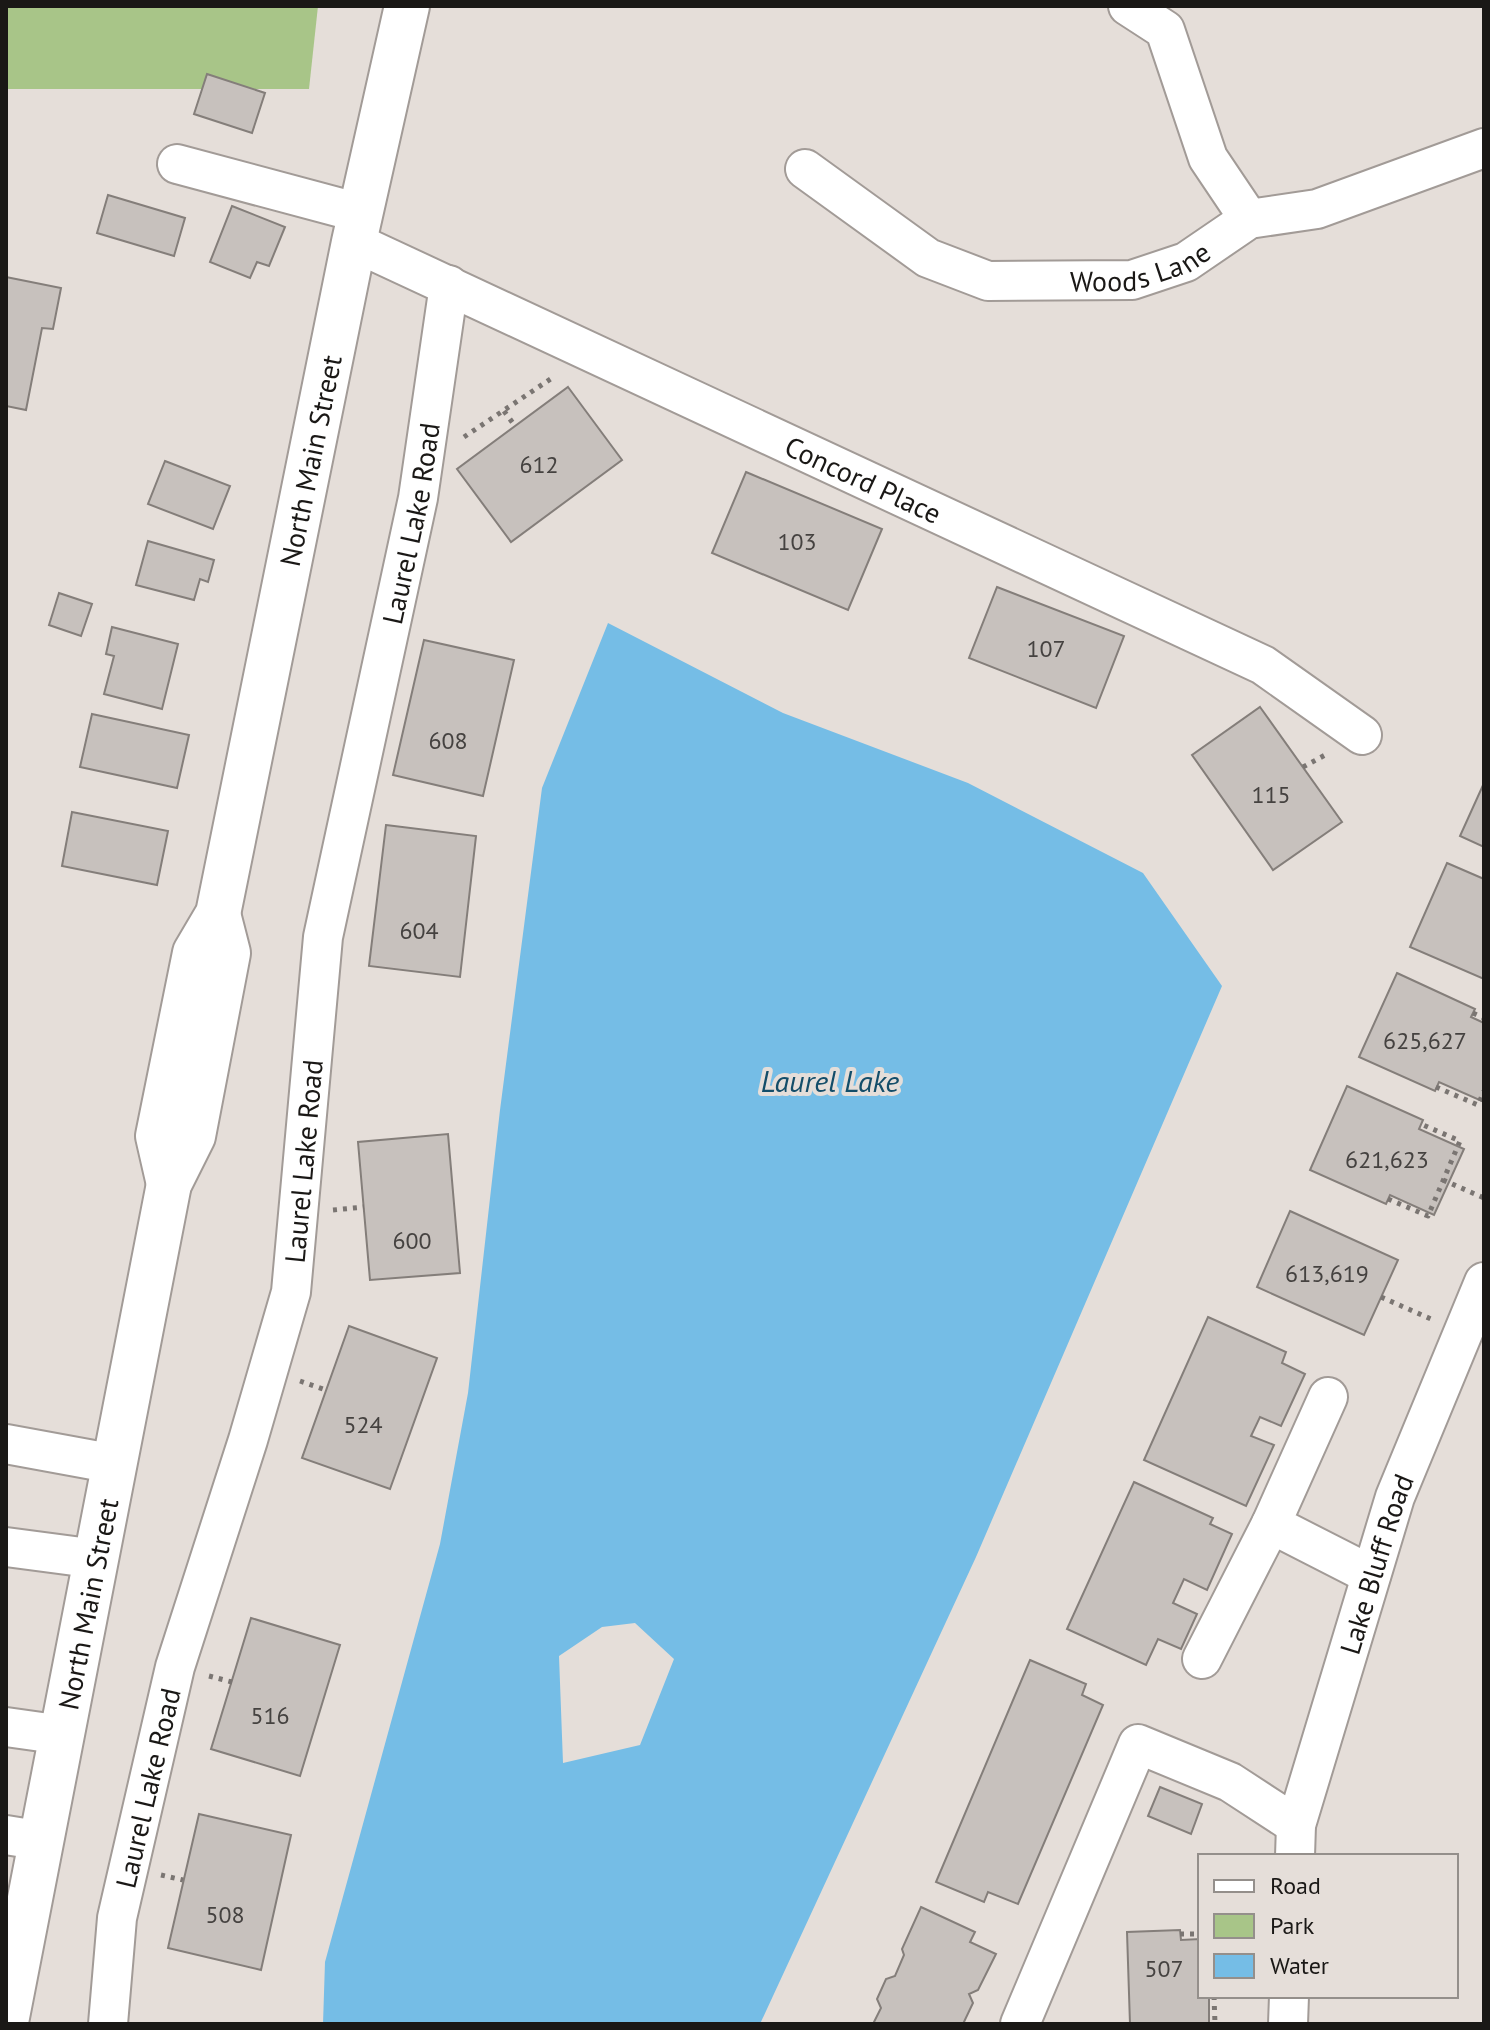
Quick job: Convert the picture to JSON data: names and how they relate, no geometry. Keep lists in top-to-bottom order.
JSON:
{
  "streets": {
    "main road": ["North Main Street"],
    "street": [
      "Woods Lane",
      "Concord Place",
      "Laurel Lake Road",
      "Lake Bluff Road"
    ]
  },
  "crossings": [
    ["North Main Street", "Concord Place"],
    ["Concord Place", "Laurel Lake Road"]
  ],
  "water": ["Laurel Lake"],
  "house_numbers": [
    "612",
    "103",
    "107",
    "608",
    "115",
    "604",
    "625,627",
    "621,623",
    "600",
    "613,619",
    "524",
    "516",
    "508",
    "507"
  ],
  "legend": ["Road", "Park", "Water"]
}
